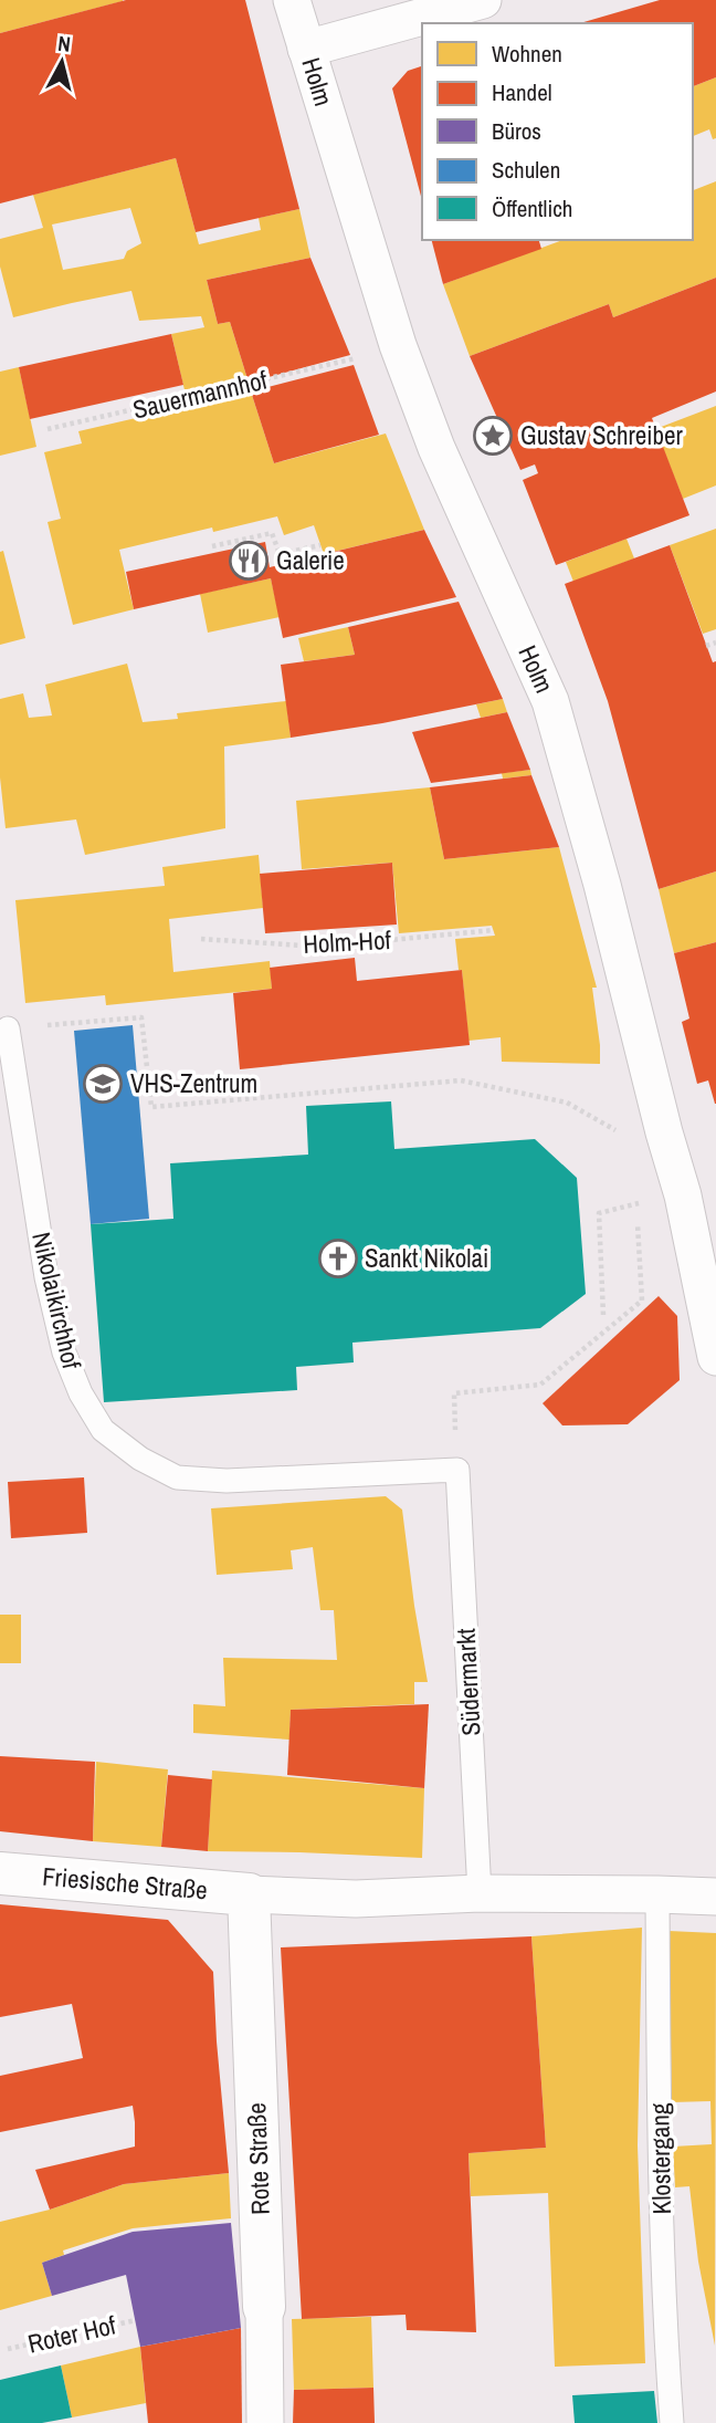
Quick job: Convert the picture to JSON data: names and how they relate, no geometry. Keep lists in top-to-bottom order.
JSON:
{
  "streets": {
    "street": ["Holm", "Friesische Straße", "Rote Straße"],
    "lane": ["Nikolaikirchhof", "Südermarkt", "Klostergang"],
    "path": ["Sauermannhof", "Holm-Hof", "Roter Hof"]
  },
  "crossings": [
    ["Nikolaikirchhof", "Südermarkt"],
    ["Friesische Straße", "Rote Straße"]
  ],
  "places": {
    "place": ["Gustav Schreiber"],
    "restaurant": ["Galerie"],
    "school or university": ["VHS-Zentrum"],
    "church": ["Sankt Nikolai"]
  },
  "legend": [
    "Wohnen",
    "Handel",
    "Büros",
    "Schulen",
    "Öffentlich"
  ],
  "north": "top"
}
